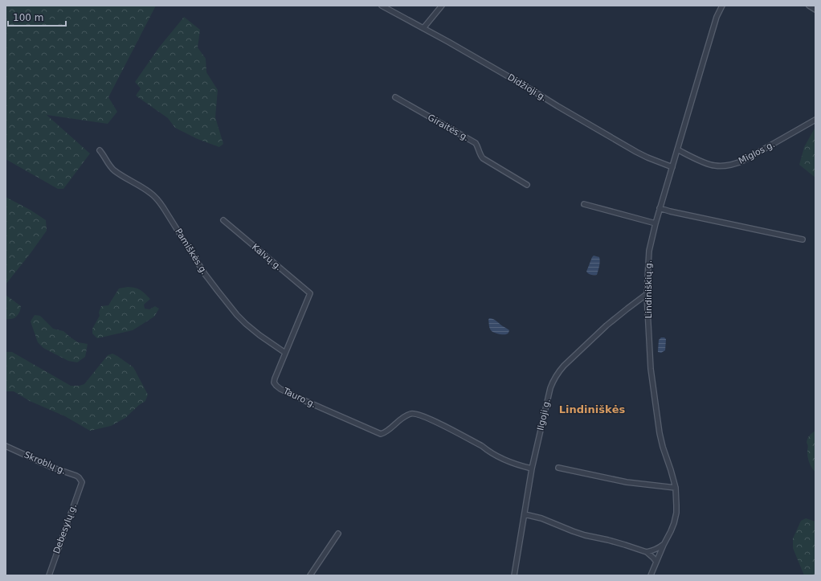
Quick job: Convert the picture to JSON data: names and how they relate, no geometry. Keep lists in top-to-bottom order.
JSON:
{
  "streets": {
    "street": [
      "Didžioji g.",
      "Giraitės g.",
      "Miglos g.",
      "Pamiškės g.",
      "Kalvų g.",
      "Lindiniškių g.",
      "Tauro g.",
      "Ilgoji g.",
      "Skroblų g.",
      "Debesylų g."
    ]
  },
  "crossings": [
    ["Didžioji g.", "Lindiniškių g."],
    ["Miglos g.", "Lindiniškių g."],
    ["Pamiškės g.", "Tauro g."],
    ["Kalvų g.", "Tauro g."],
    ["Lindiniškių g.", "Ilgoji g."],
    ["Tauro g.", "Ilgoji g."],
    ["Skroblų g.", "Debesylų g."]
  ],
  "districts": ["Lindiniškės"],
  "scale_bar": "100 m"
}
